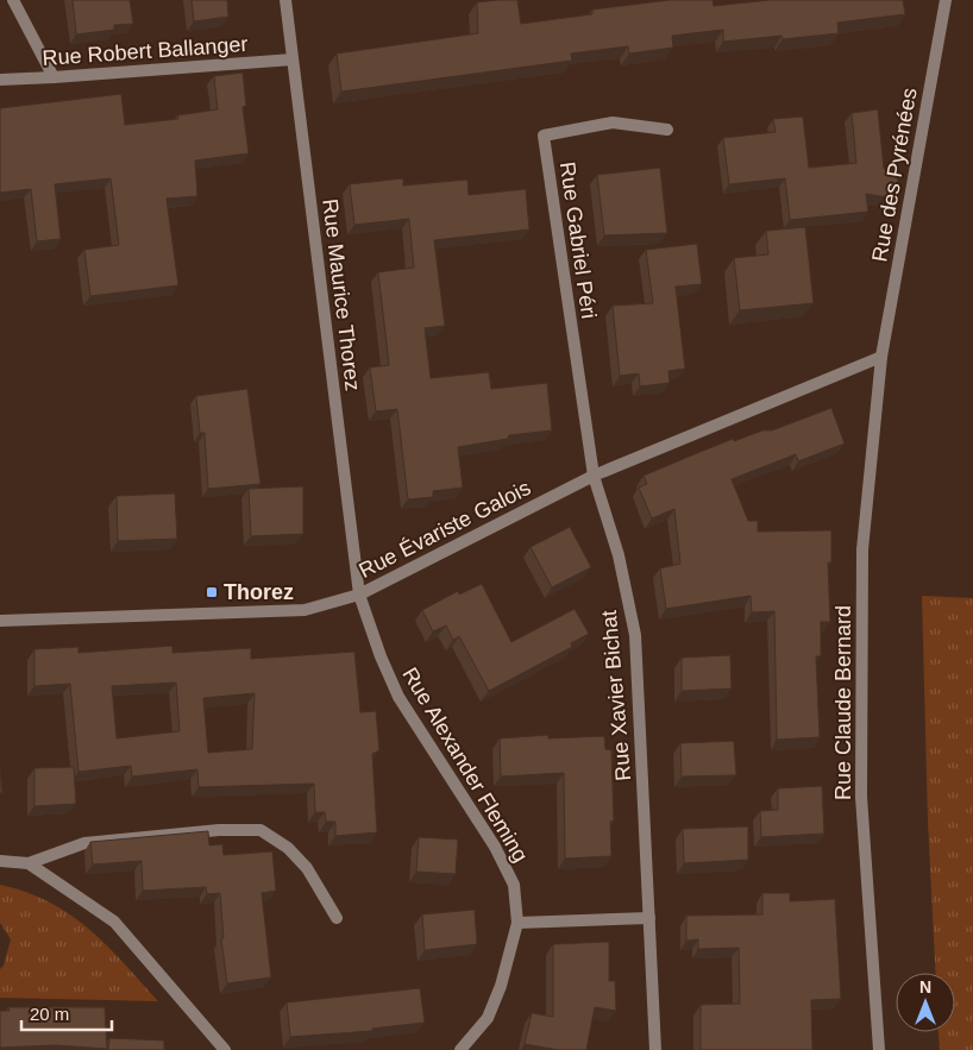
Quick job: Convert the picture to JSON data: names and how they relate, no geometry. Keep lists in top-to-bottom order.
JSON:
{
  "streets": {
    "street": [
      "Rue Robert Ballanger",
      "Rue des Pyrénées",
      "Rue Gabriel Péri",
      "Rue Maurice Thorez",
      "Rue Évariste Galois",
      "Rue Xavier Bichat",
      "Rue Claude Bernard",
      "Rue Alexander Fleming"
    ]
  },
  "crossings": [
    ["Rue Robert Ballanger", "Rue Maurice Thorez"],
    ["Rue des Pyrénées", "Rue Évariste Galois"],
    ["Rue des Pyrénées", "Rue Claude Bernard"],
    ["Rue Gabriel Péri", "Rue Évariste Galois"],
    ["Rue Gabriel Péri", "Rue Xavier Bichat"],
    ["Rue Maurice Thorez", "Rue Évariste Galois"],
    ["Rue Maurice Thorez", "Rue Alexander Fleming"],
    ["Rue Évariste Galois", "Rue Xavier Bichat"],
    ["Rue Évariste Galois", "Rue Claude Bernard"],
    ["Rue Évariste Galois", "Rue Alexander Fleming"]
  ],
  "places": {
    "transit": ["Thorez"]
  },
  "scale_bar": "20 m",
  "north": "top"
}
